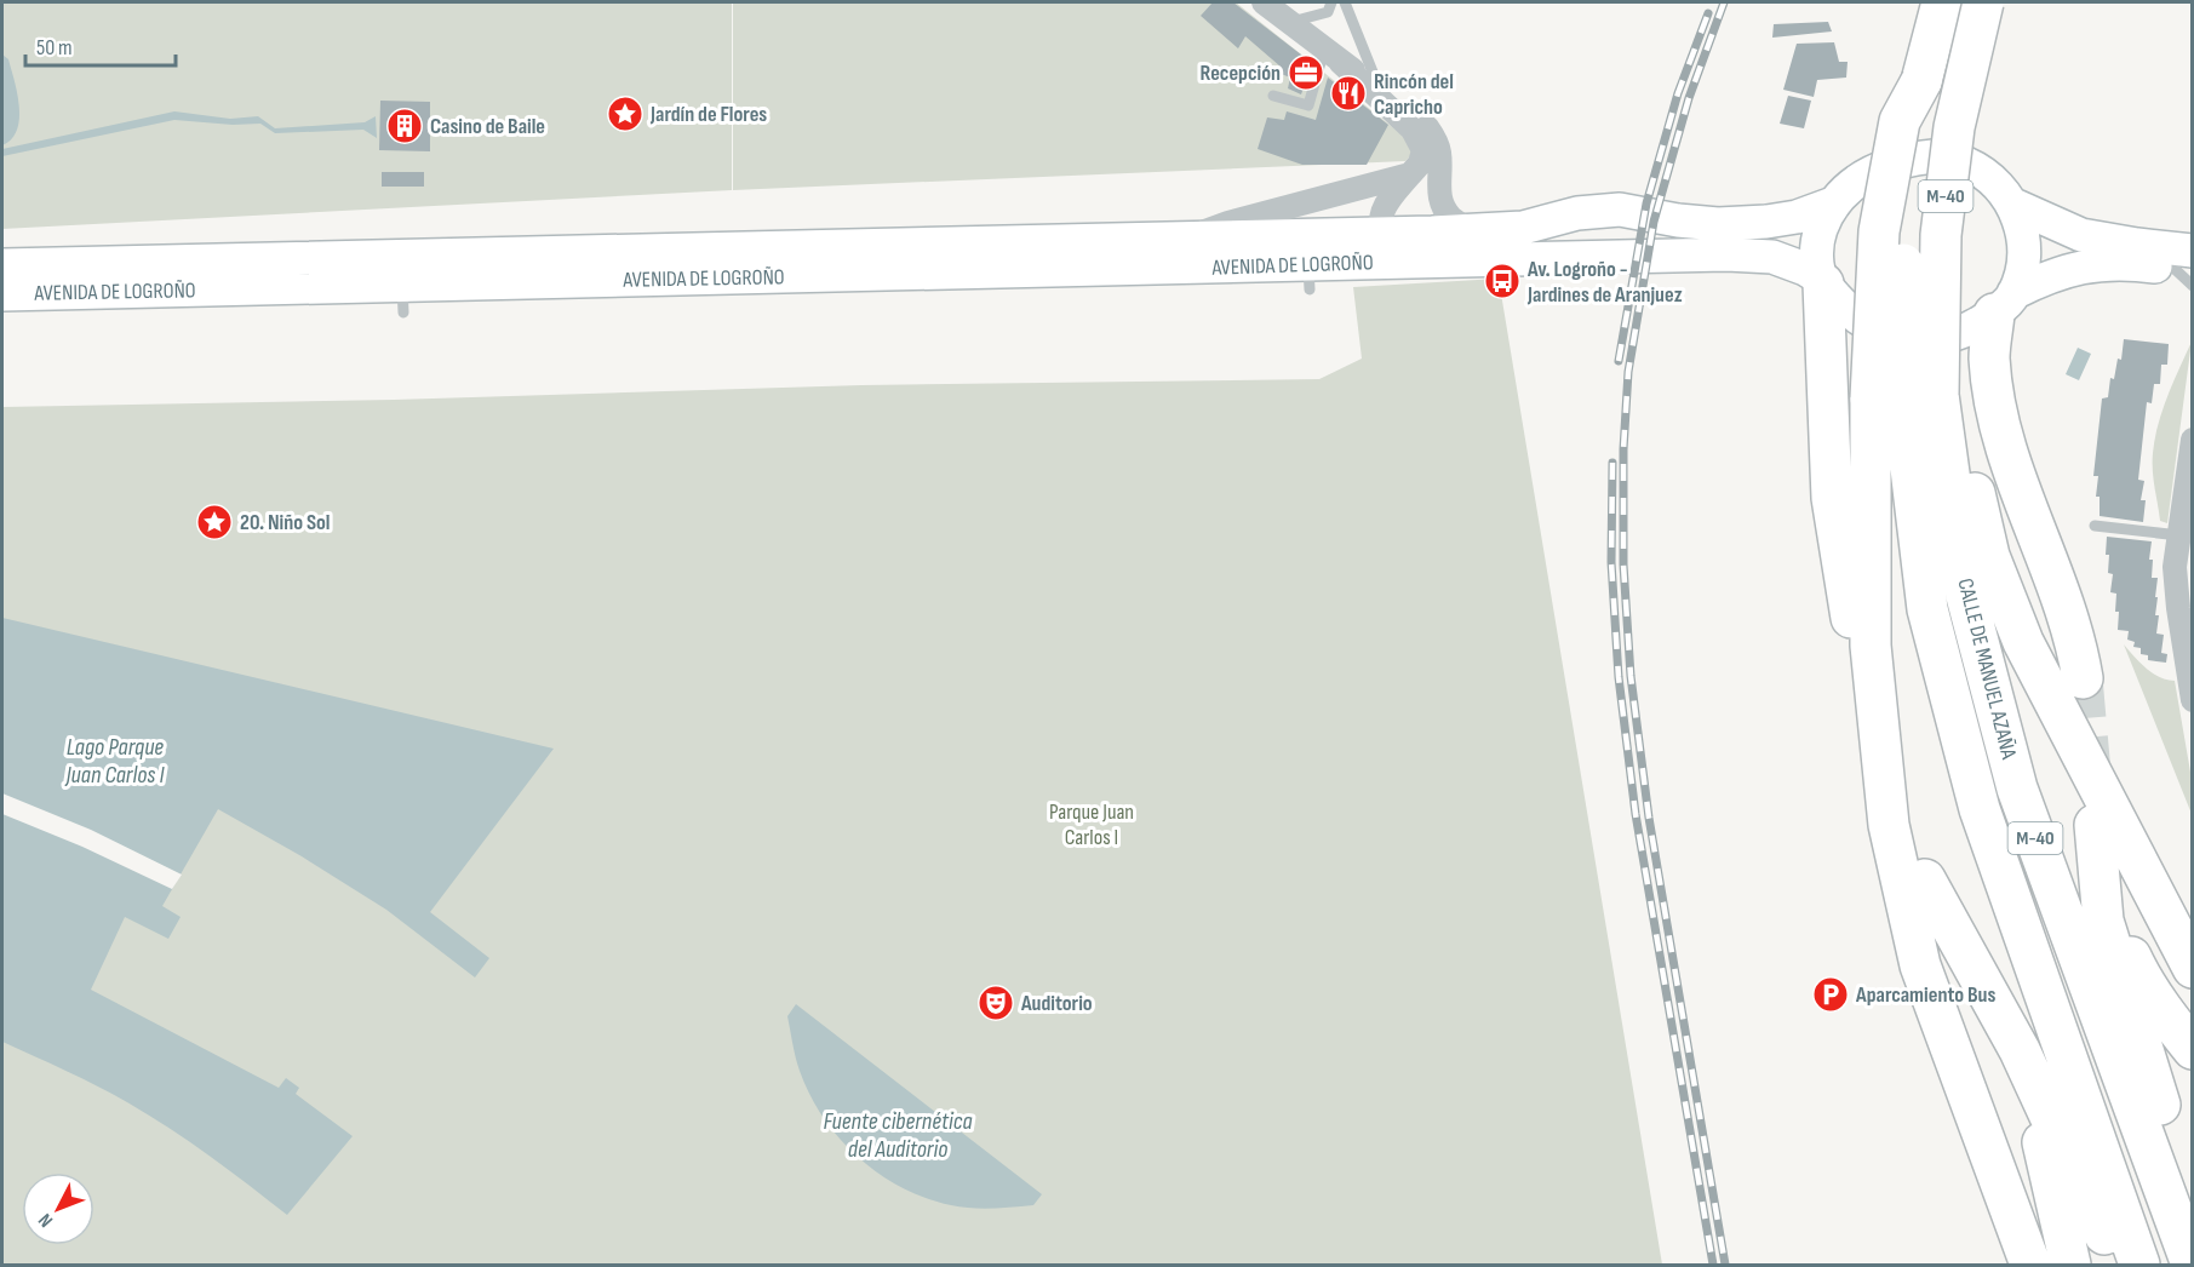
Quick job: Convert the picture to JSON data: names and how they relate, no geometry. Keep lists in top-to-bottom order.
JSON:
{
  "streets": {
    "highway": ["M-40", "CALLE DE MANUEL AZAÑA"],
    "main road": ["AVENIDA DE LOGROÑO"]
  },
  "water": ["Lago Parque Juan Carlos I", "Fuente cibernética del Auditorio"],
  "parks": ["Parque Juan Carlos I"],
  "places": {
    "office": ["Recepción"],
    "restaurant": ["Rincón del Capricho"],
    "place": ["Jardín de Flores", "20. Niño Sol"],
    "building": ["Casino de Baile"],
    "bus stop": ["Av. Logroño - Jardines de Aranjuez"],
    "parking": ["Aparcamiento Bus"],
    "theatre": ["Auditorio"]
  },
  "scale_bar": "50 m",
  "north": "bottom left"
}
